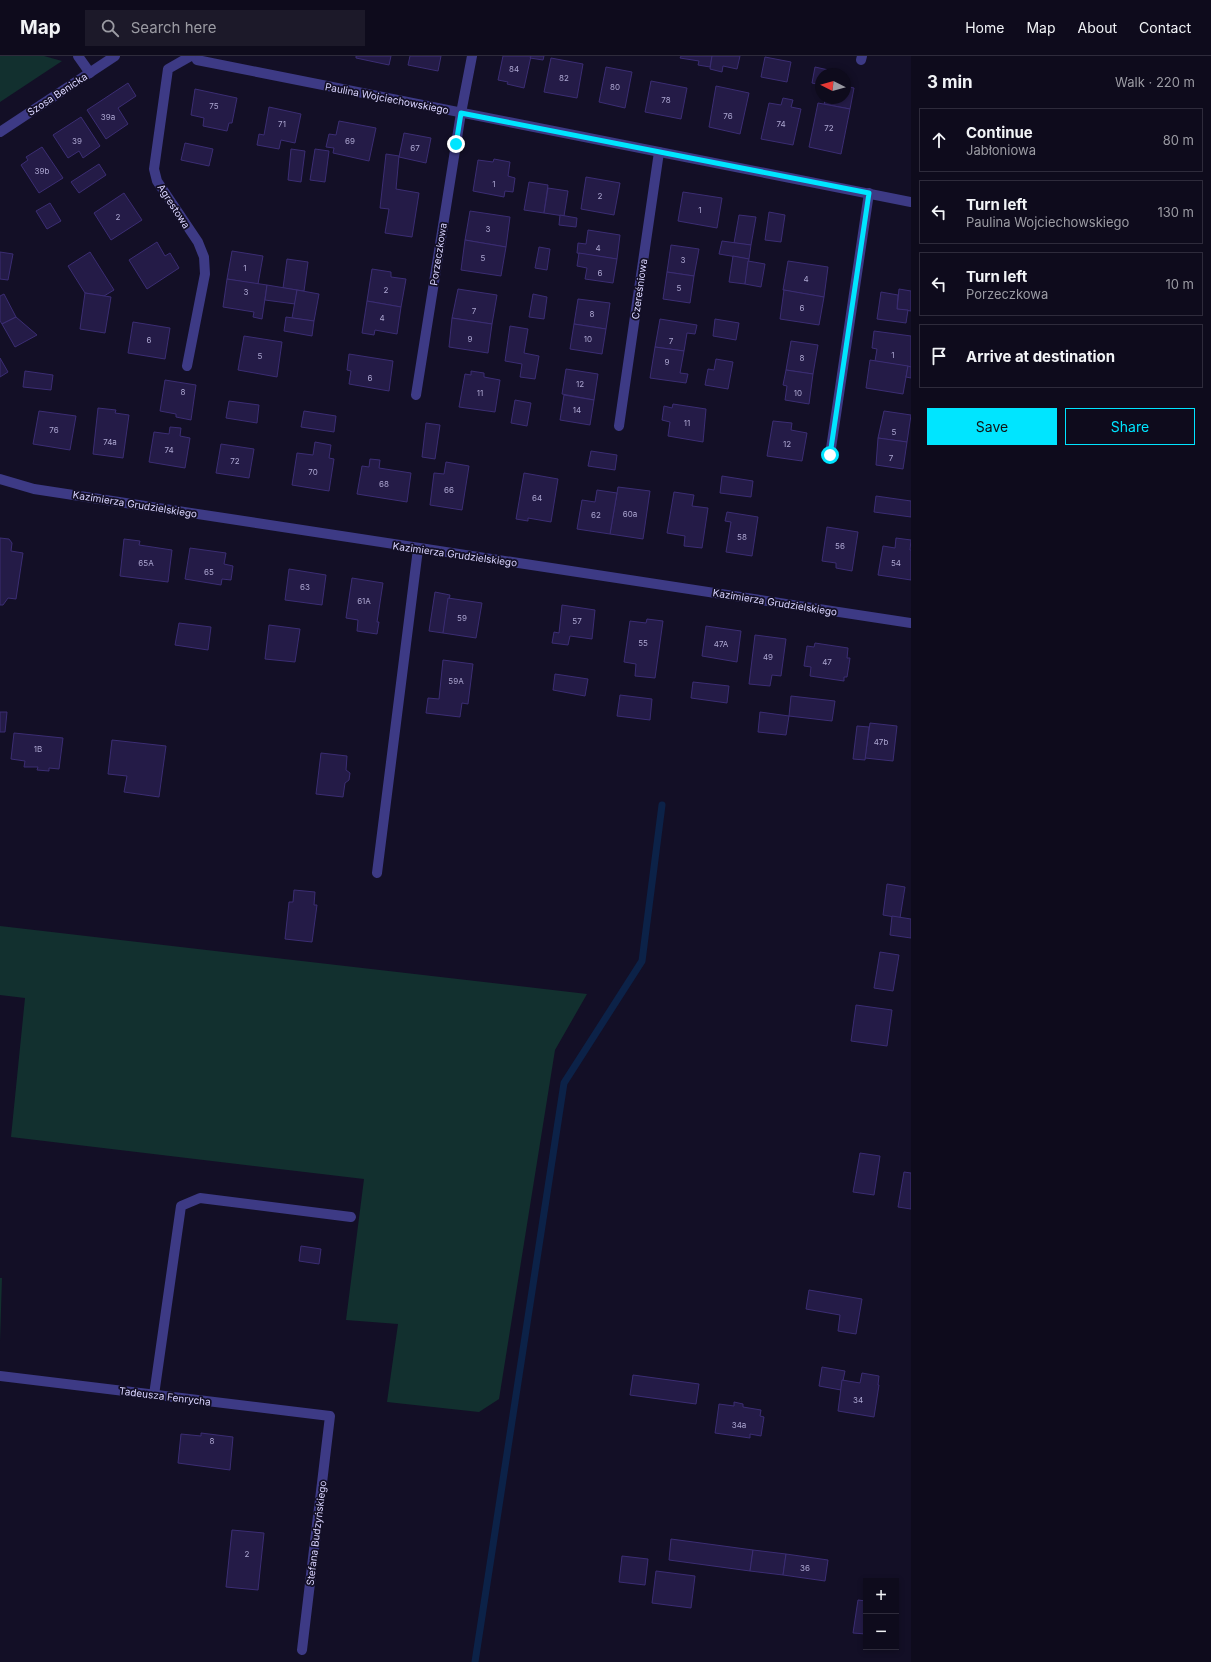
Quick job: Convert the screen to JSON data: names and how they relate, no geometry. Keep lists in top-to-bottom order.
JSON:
{
  "streets": {
    "street": [
      "Szosa Benicka",
      "Paulina Wojciechowskiego",
      "Agrestowa",
      "Porzeczkowa",
      "Czereśniowa",
      "Kazimierza Grudzielskiego",
      "Tadeusza Fenrycha",
      "Stefana Budzyńskiego"
    ]
  },
  "crossings": [
    ["Paulina Wojciechowskiego", "Porzeczkowa"],
    ["Paulina Wojciechowskiego", "Czereśniowa"],
    ["Tadeusza Fenrycha", "Stefana Budzyńskiego"]
  ],
  "house_numbers": [
    "84",
    "82",
    "80",
    "78",
    "75",
    "76",
    "39a",
    "71",
    "74",
    "72",
    "39",
    "69",
    "67",
    "39b",
    "1",
    "2",
    "1",
    "2",
    "3",
    "4",
    "5",
    "3",
    "1",
    "6",
    "4",
    "5",
    "2",
    "3",
    "6",
    "7",
    "8",
    "4",
    "9",
    "10",
    "6",
    "7",
    "1",
    "5",
    "8",
    "9",
    "6",
    "12",
    "8",
    "11",
    "10",
    "14",
    "11",
    "76",
    "5",
    "74a",
    "12",
    "74",
    "7",
    "72",
    "70",
    "68",
    "66",
    "64",
    "60a",
    "62",
    "58",
    "56",
    "65A",
    "54",
    "65",
    "63",
    "61A",
    "59",
    "57",
    "55",
    "47A",
    "49",
    "47",
    "59A",
    "47b",
    "1B",
    "34",
    "34a",
    "8",
    "2",
    "36"
  ],
  "north": "left",
  "page": {
    "header": "Map",
    "search": "Search here",
    "nav": [
      "Home",
      "Map",
      "About",
      "Contact"
    ],
    "heading": ["3 min", "Walk · 220 m"],
    "list": [
      ["Continue", "Jabłoniowa", "80 m"],
      ["Turn left", "Paulina Wojciechowskiego", "130 m"],
      ["Turn left", "Porzeczkowa", "10 m"],
      "Arrive at destination"
    ],
    "buttons": ["Save", "Share"],
    "map_buttons": ["+", "−"]
  }
}
